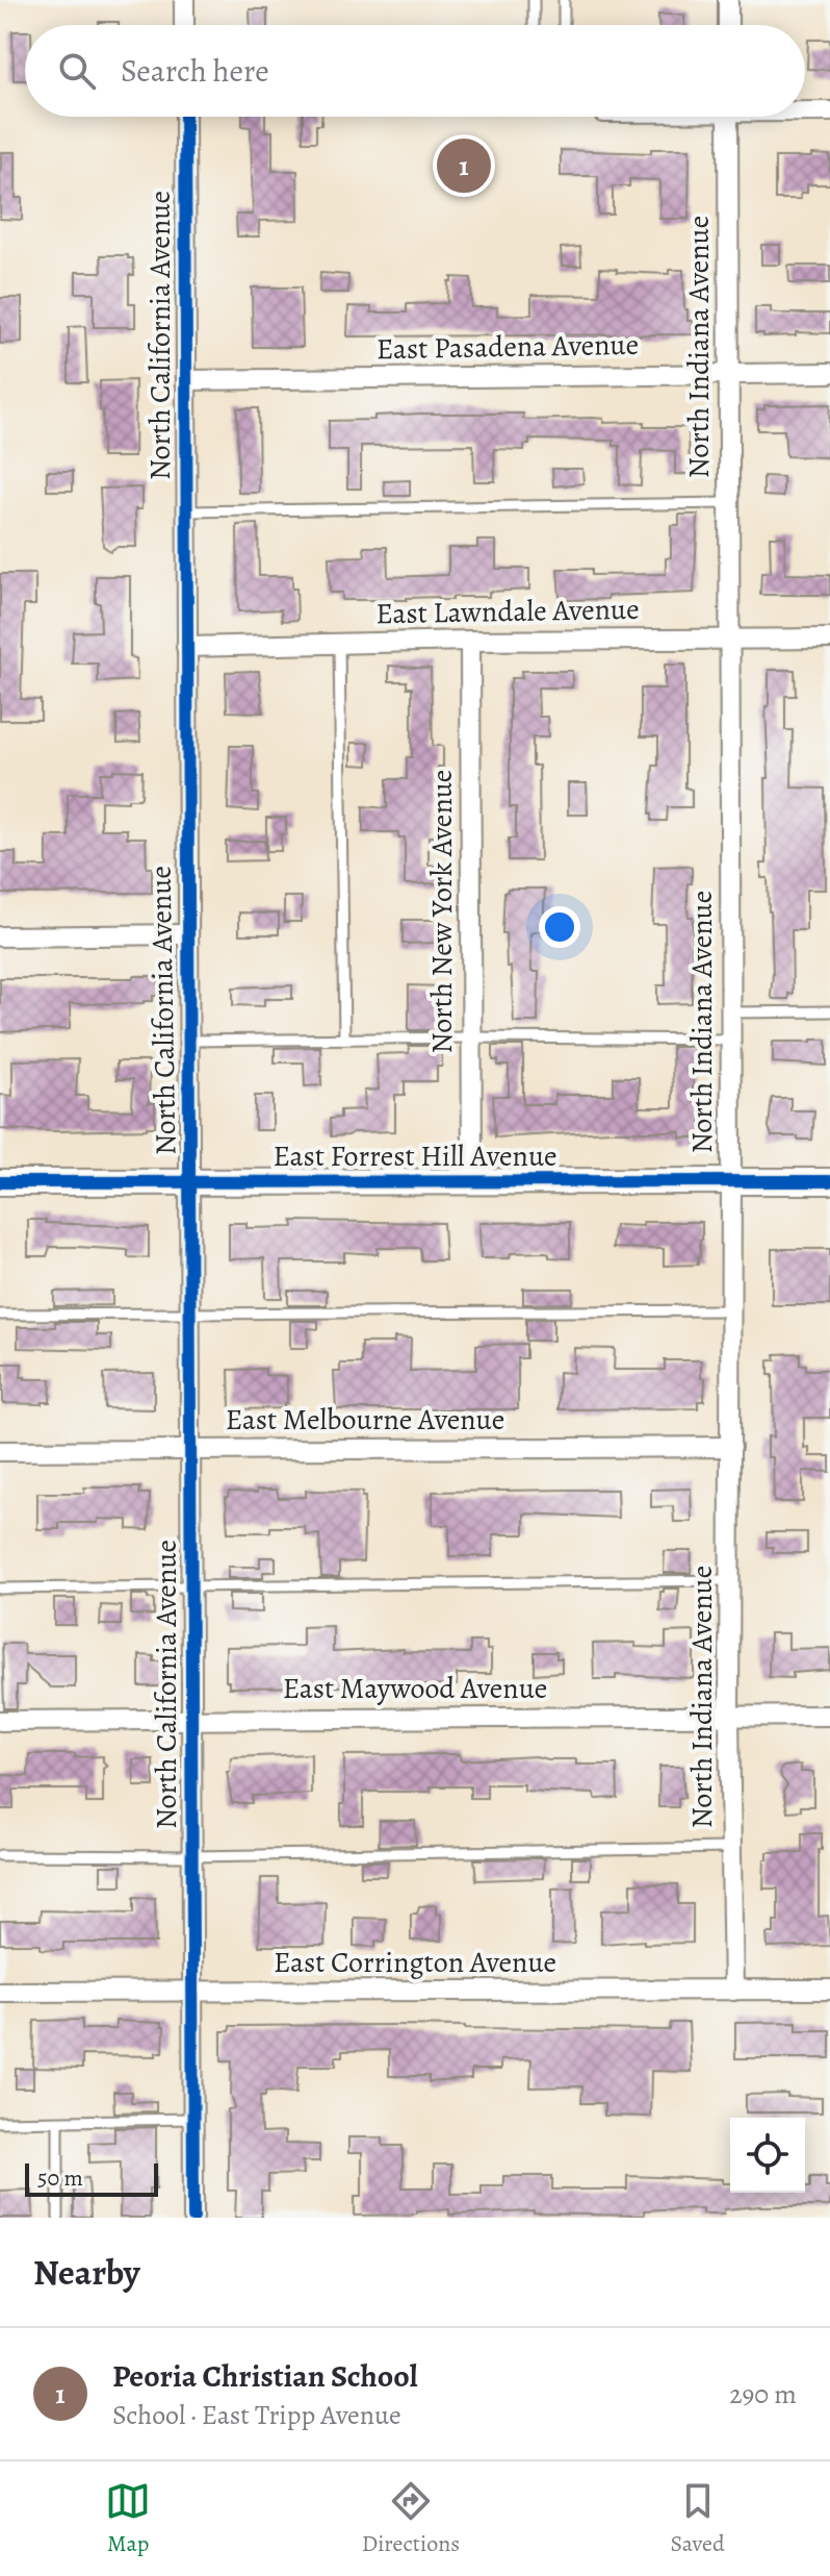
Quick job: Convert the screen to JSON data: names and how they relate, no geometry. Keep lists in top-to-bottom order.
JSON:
{
  "streets": {
    "main road": ["East Forrest Hill Avenue"],
    "street": [
      "North California Avenue",
      "East Pasadena Avenue",
      "North Indiana Avenue",
      "East Lawndale Avenue",
      "North New York Avenue",
      "East Melbourne Avenue",
      "East Maywood Avenue",
      "East Corrington Avenue"
    ]
  },
  "crossings": [
    ["North California Avenue", "East Pasadena Avenue"],
    ["North California Avenue", "East Lawndale Avenue"],
    ["North California Avenue", "East Forrest Hill Avenue"],
    ["North California Avenue", "East Melbourne Avenue"],
    ["North California Avenue", "East Maywood Avenue"],
    ["North California Avenue", "East Corrington Avenue"],
    ["East Pasadena Avenue", "North Indiana Avenue"],
    ["North Indiana Avenue", "East Lawndale Avenue"],
    ["North Indiana Avenue", "East Forrest Hill Avenue"],
    ["North Indiana Avenue", "East Melbourne Avenue"],
    ["North Indiana Avenue", "East Maywood Avenue"],
    ["North Indiana Avenue", "East Corrington Avenue"],
    ["East Lawndale Avenue", "North New York Avenue"],
    ["North New York Avenue", "East Forrest Hill Avenue"]
  ],
  "scale_bar": "50 m",
  "page": {
    "search": "Search here",
    "pins": "1",
    "scale": "50 m",
    "heading": "Nearby",
    "list": [
      {
        "mark": "1",
        "name": "Peoria Christian School",
        "note": "School · East Tripp Avenue",
        "value": "290 m"
      }
    ],
    "nav": ["Map", "Directions", "Saved"]
  }
}
